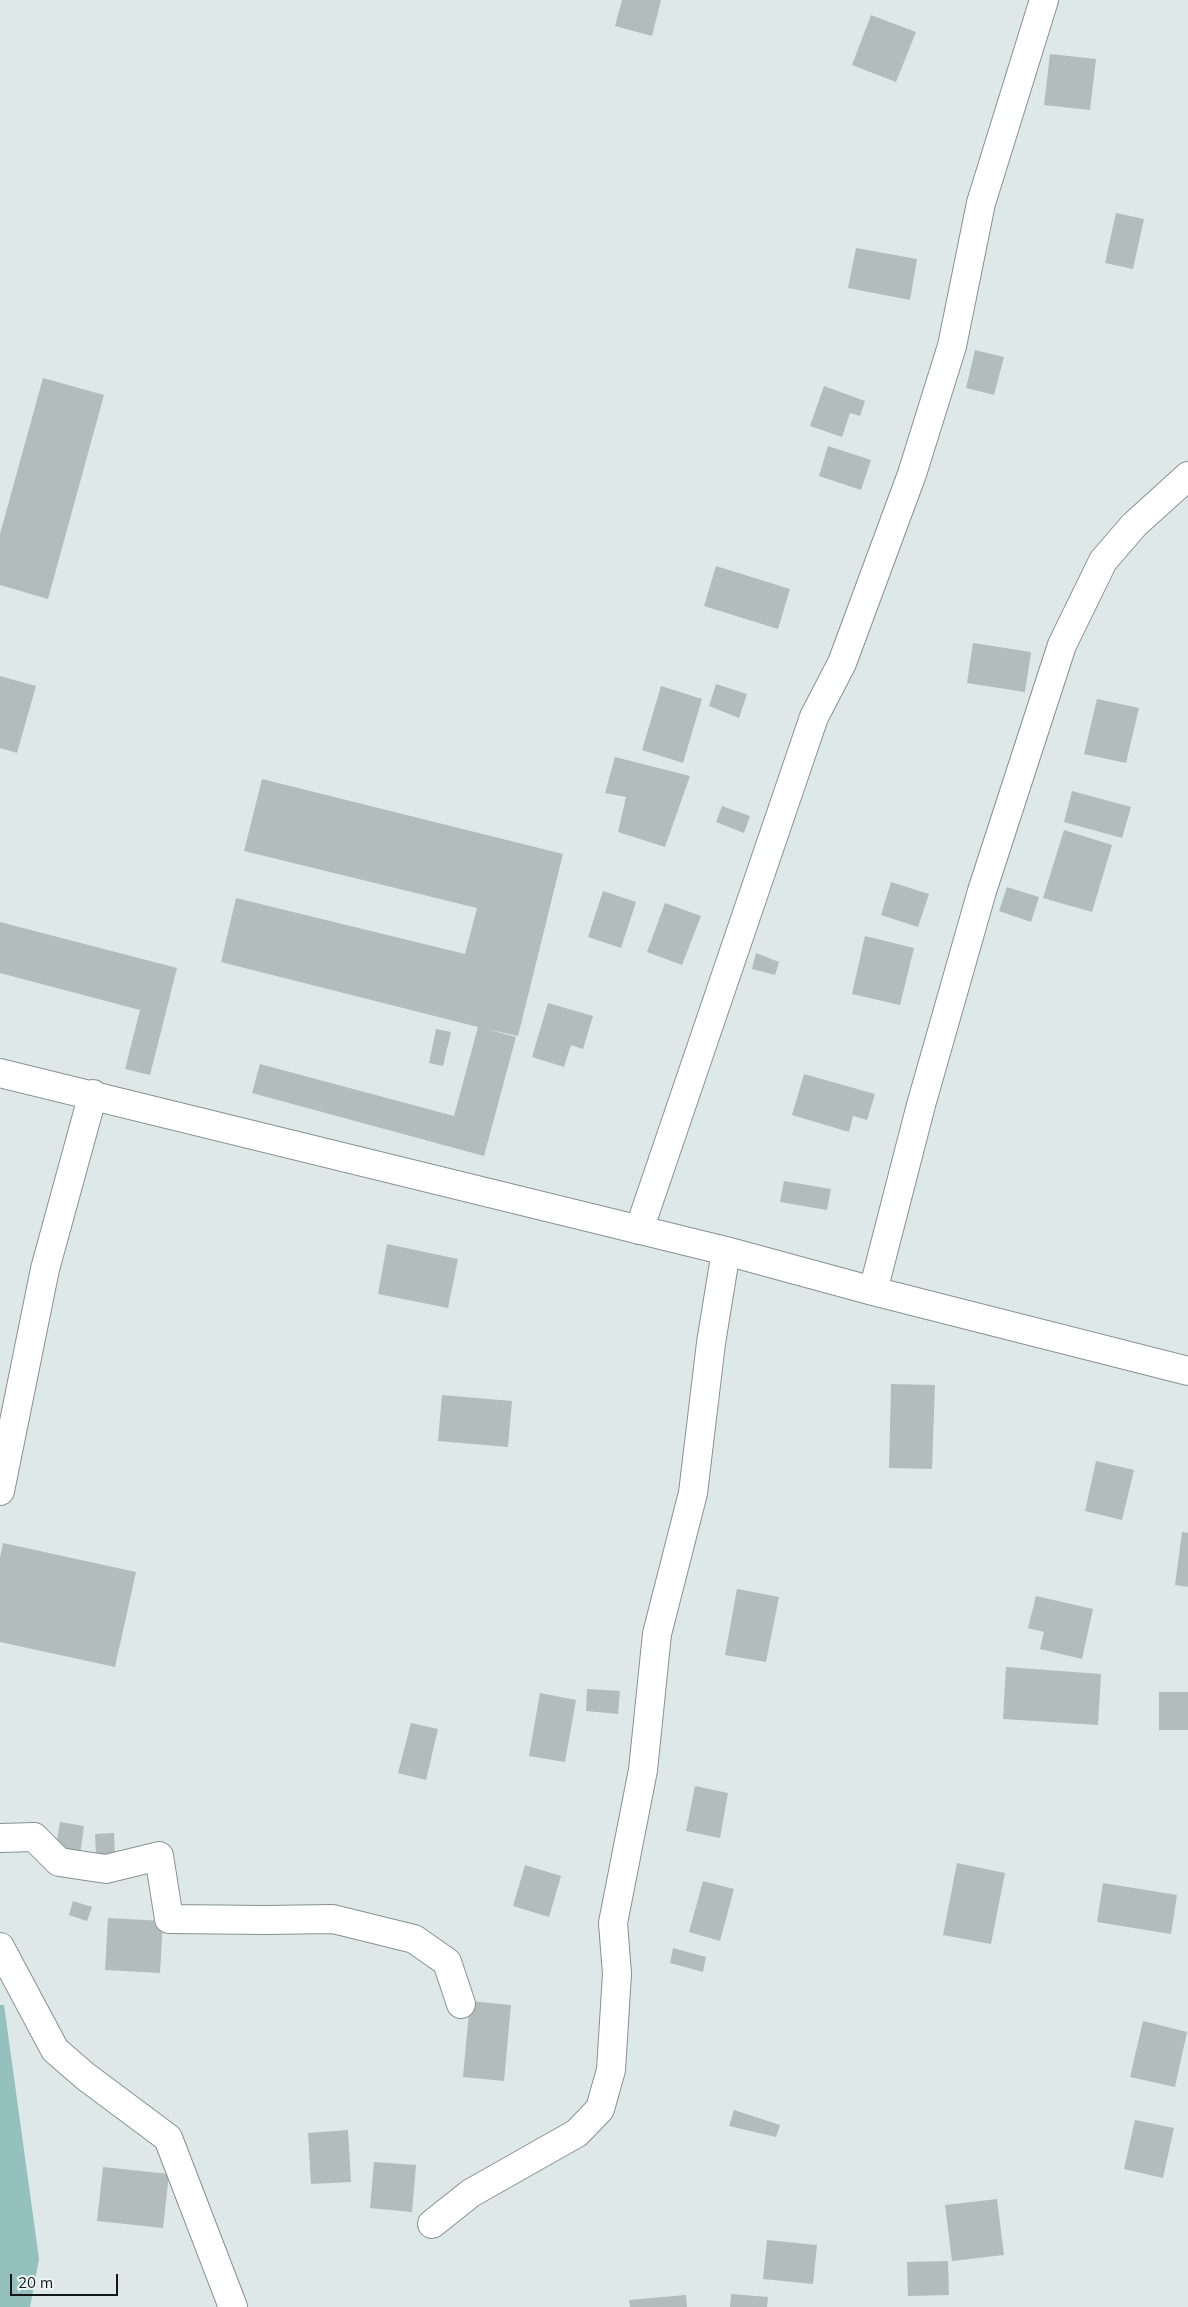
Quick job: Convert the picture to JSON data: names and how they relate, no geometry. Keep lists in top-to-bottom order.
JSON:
{
  "scale_bar": "20 m"
}
